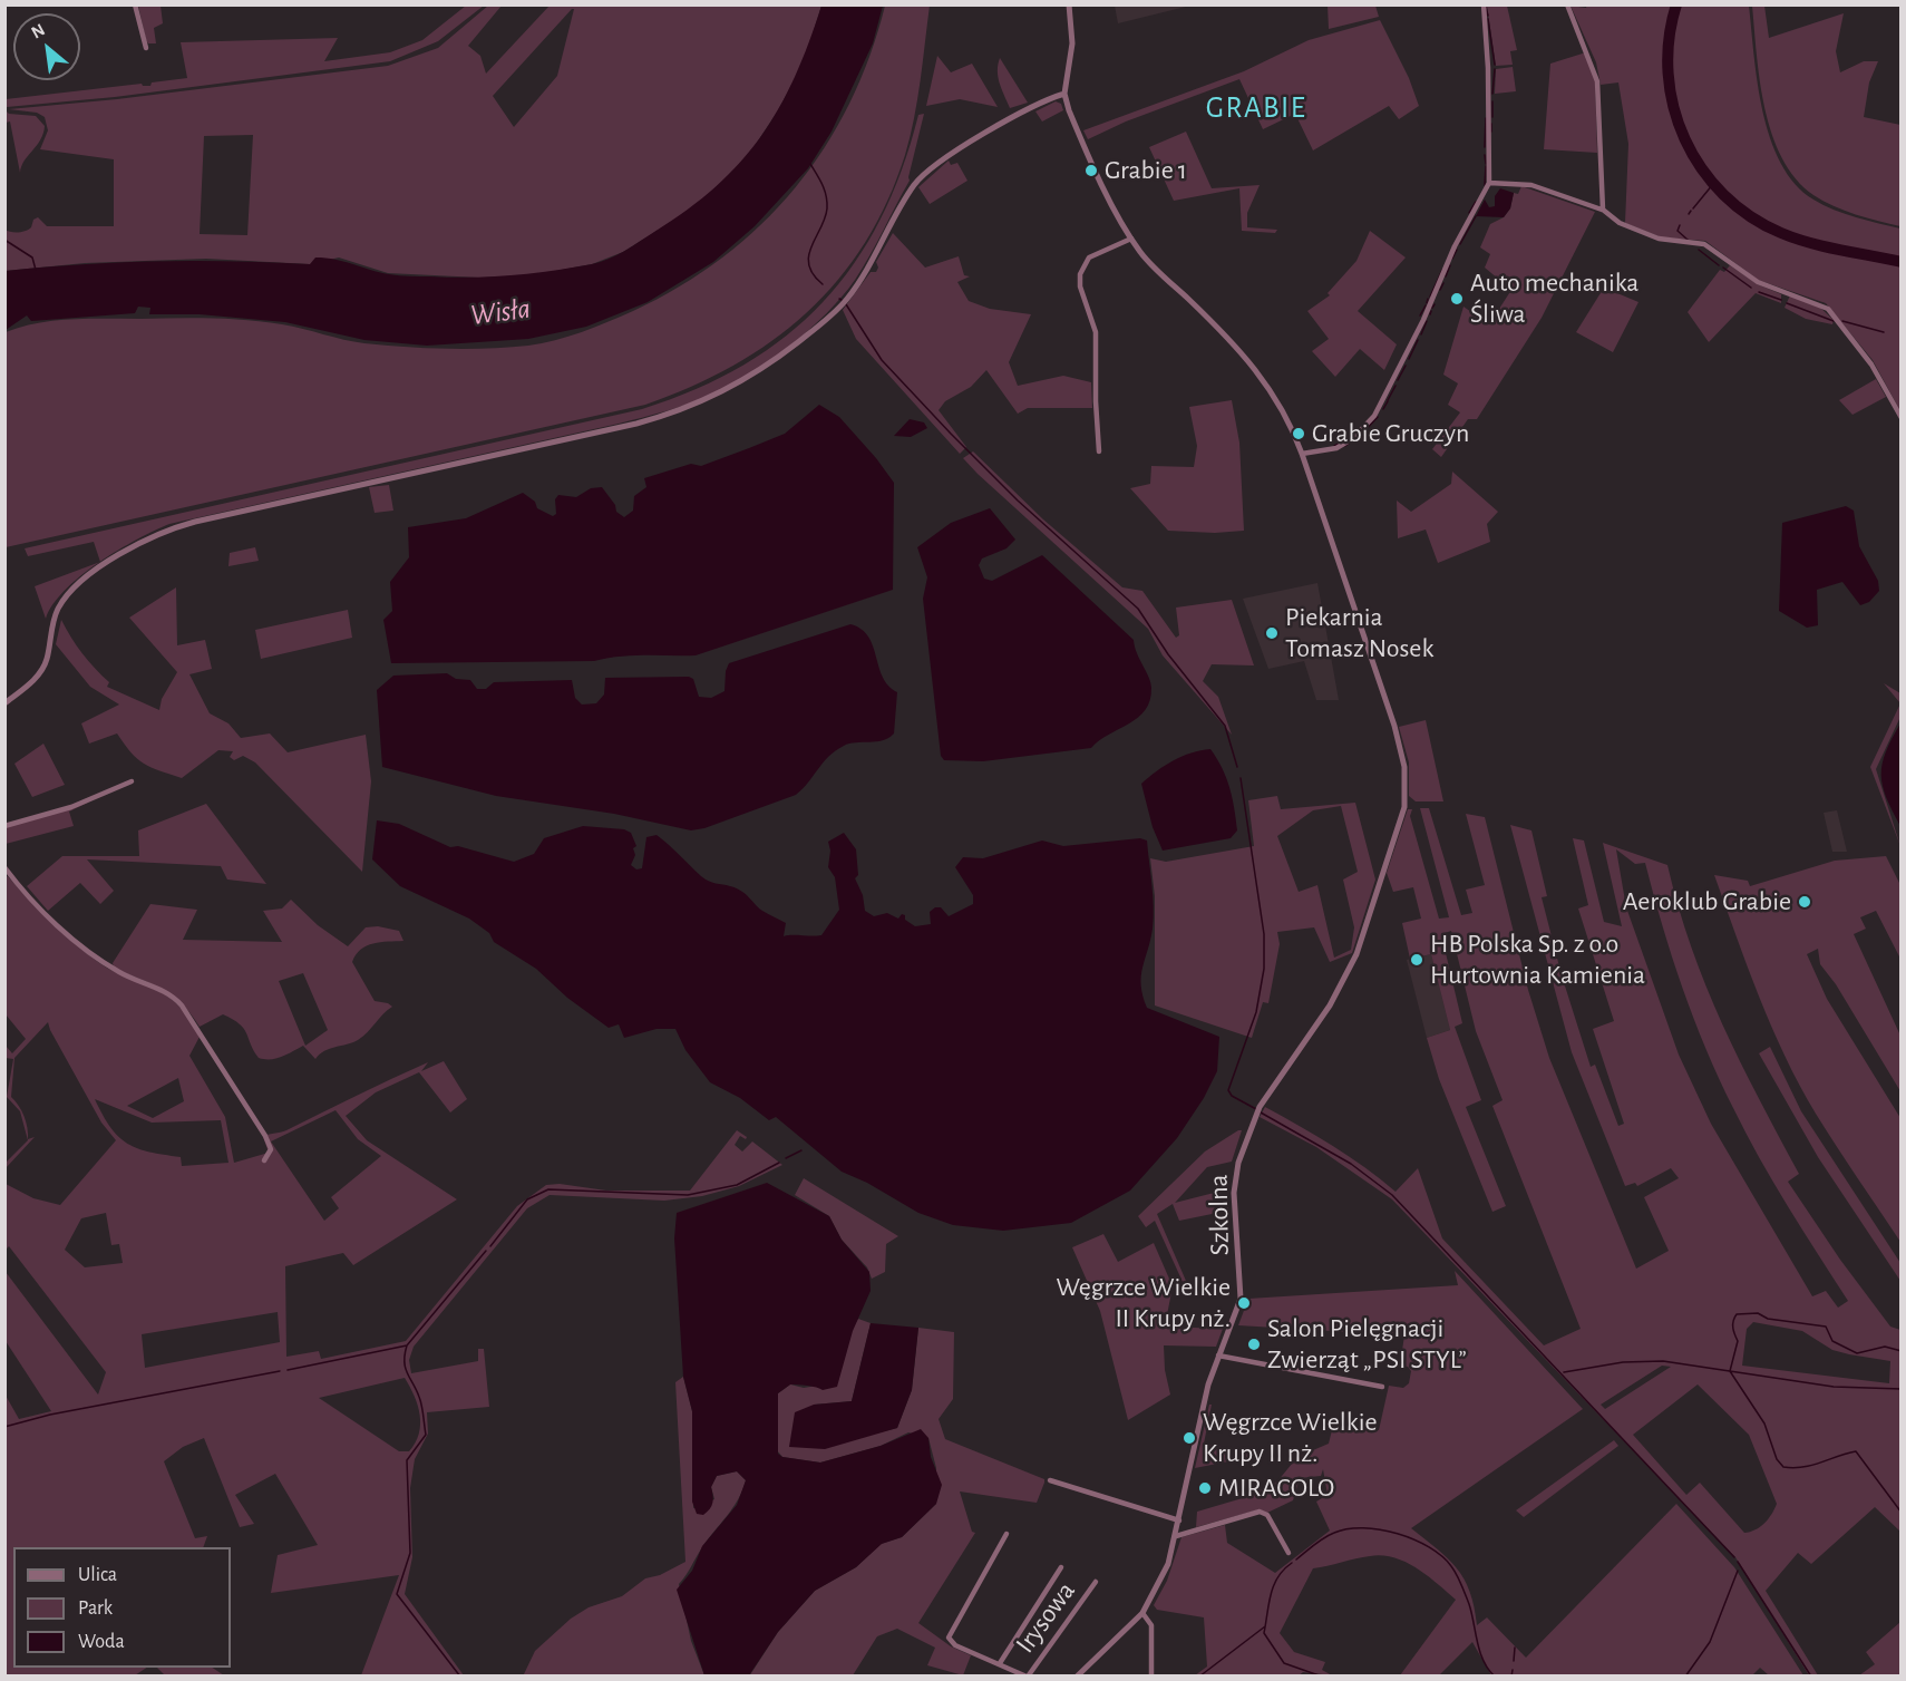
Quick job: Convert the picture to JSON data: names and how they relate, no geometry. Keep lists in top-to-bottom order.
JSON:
{
  "streets": {
    "street": ["Szkolna", "Irysowa"]
  },
  "districts": ["GRABIE"],
  "water": ["Wisła"],
  "places": [
    "Grabie 1",
    "Auto mechanika Śliwa",
    "Grabie Gruczyn",
    "Piekarnia Tomasz Nosek",
    "Aeroklub Grabie",
    "HB Polska Sp. z o.o Hurtownia Kamienia",
    "Węgrzce Wielkie II Krupy nż.",
    "Salon Pielęgnacji Zwierząt „PSI STYL”",
    "Węgrzce Wielkie Krupy II nż.",
    "MIRACOLO"
  ],
  "legend": ["Ulica", "Park", "Woda"],
  "north": "top left"
}
